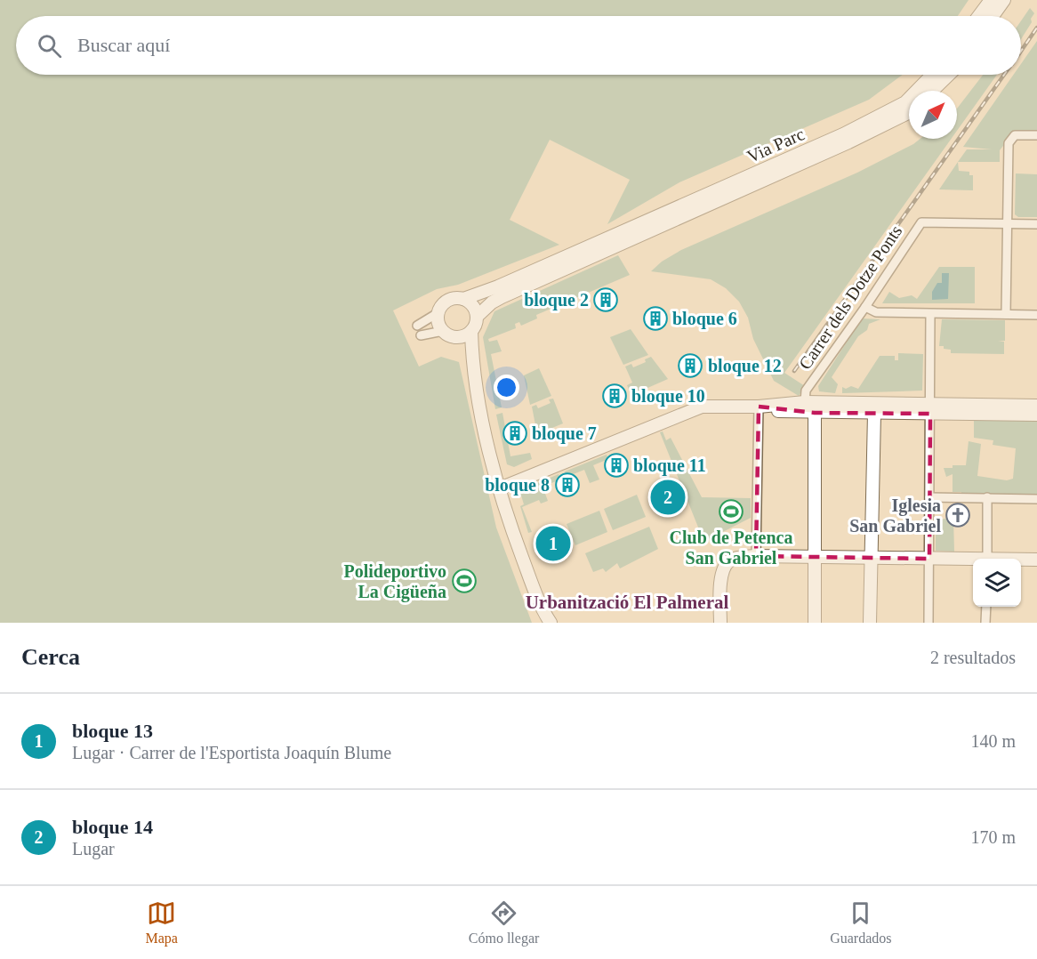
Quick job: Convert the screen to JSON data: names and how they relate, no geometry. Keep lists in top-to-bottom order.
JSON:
{
  "streets": {
    "street": ["Via Parc", "Carrer dels Dotze Ponts"]
  },
  "districts": ["Urbanització El Palmeral"],
  "places": {
    "building": [
      "bloque 2",
      "bloque 6",
      "bloque 12",
      "bloque 10",
      "bloque 7",
      "bloque 11",
      "bloque 8"
    ],
    "sports": ["Club de Petenca San Gabriel", "Polideportivo La Cigüeña"],
    "church": ["Iglesia San Gabriel"]
  },
  "north": "top right",
  "page": {
    "search": "Buscar aquí",
    "pins": ["2", "1"],
    "heading": ["Cerca", "2 resultados"],
    "list": [
      {
        "mark": "1",
        "name": "bloque 13",
        "note": "Lugar · Carrer de l'Esportista Joaquín Blume",
        "value": "140 m"
      },
      {
        "mark": "2",
        "name": "bloque 14",
        "note": "Lugar",
        "value": "170 m"
      }
    ],
    "nav": ["Mapa", "Cómo llegar", "Guardados"]
  }
}
